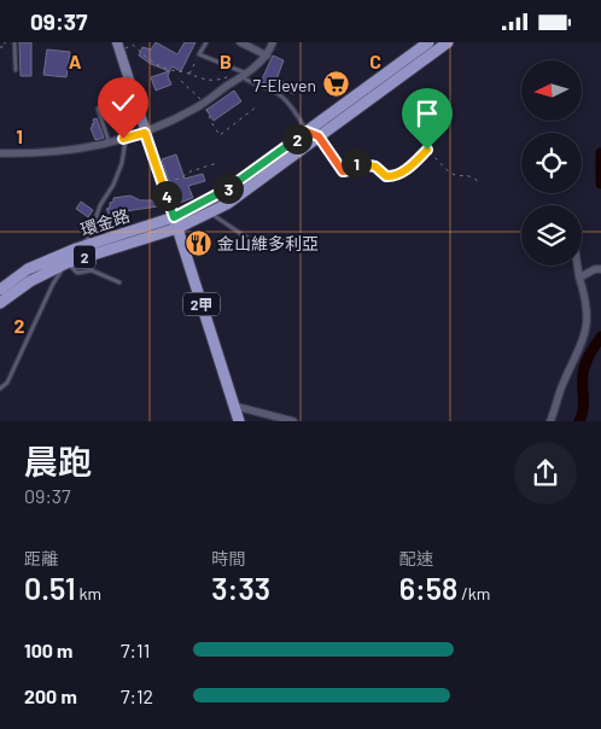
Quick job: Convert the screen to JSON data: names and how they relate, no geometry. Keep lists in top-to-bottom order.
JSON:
{
  "streets": {
    "main road": ["環金路", "2", "2甲"]
  },
  "crossings": [
    ["環金路", "2甲"]
  ],
  "places": {
    "supermarket": ["7-Eleven"],
    "restaurant": ["金山維多利亞"]
  },
  "north": "left",
  "page": {
    "status": "09:37",
    "pins": [
      "2",
      "1",
      "3",
      "4"
    ],
    "heading": ["晨跑", "09:37"],
    "stats": [
      ["距離", "0.51 km"],
      ["時間", "3:33"],
      ["配速", "6:58 /km"]
    ],
    "list": [
      {
        "name": "100 m",
        "note": "7:11"
      },
      {
        "name": "200 m",
        "note": "7:12"
      }
    ]
  },
  "grid": {
    "columns": ["A", "B", "C"],
    "rows": ["1", "2"]
  }
}
